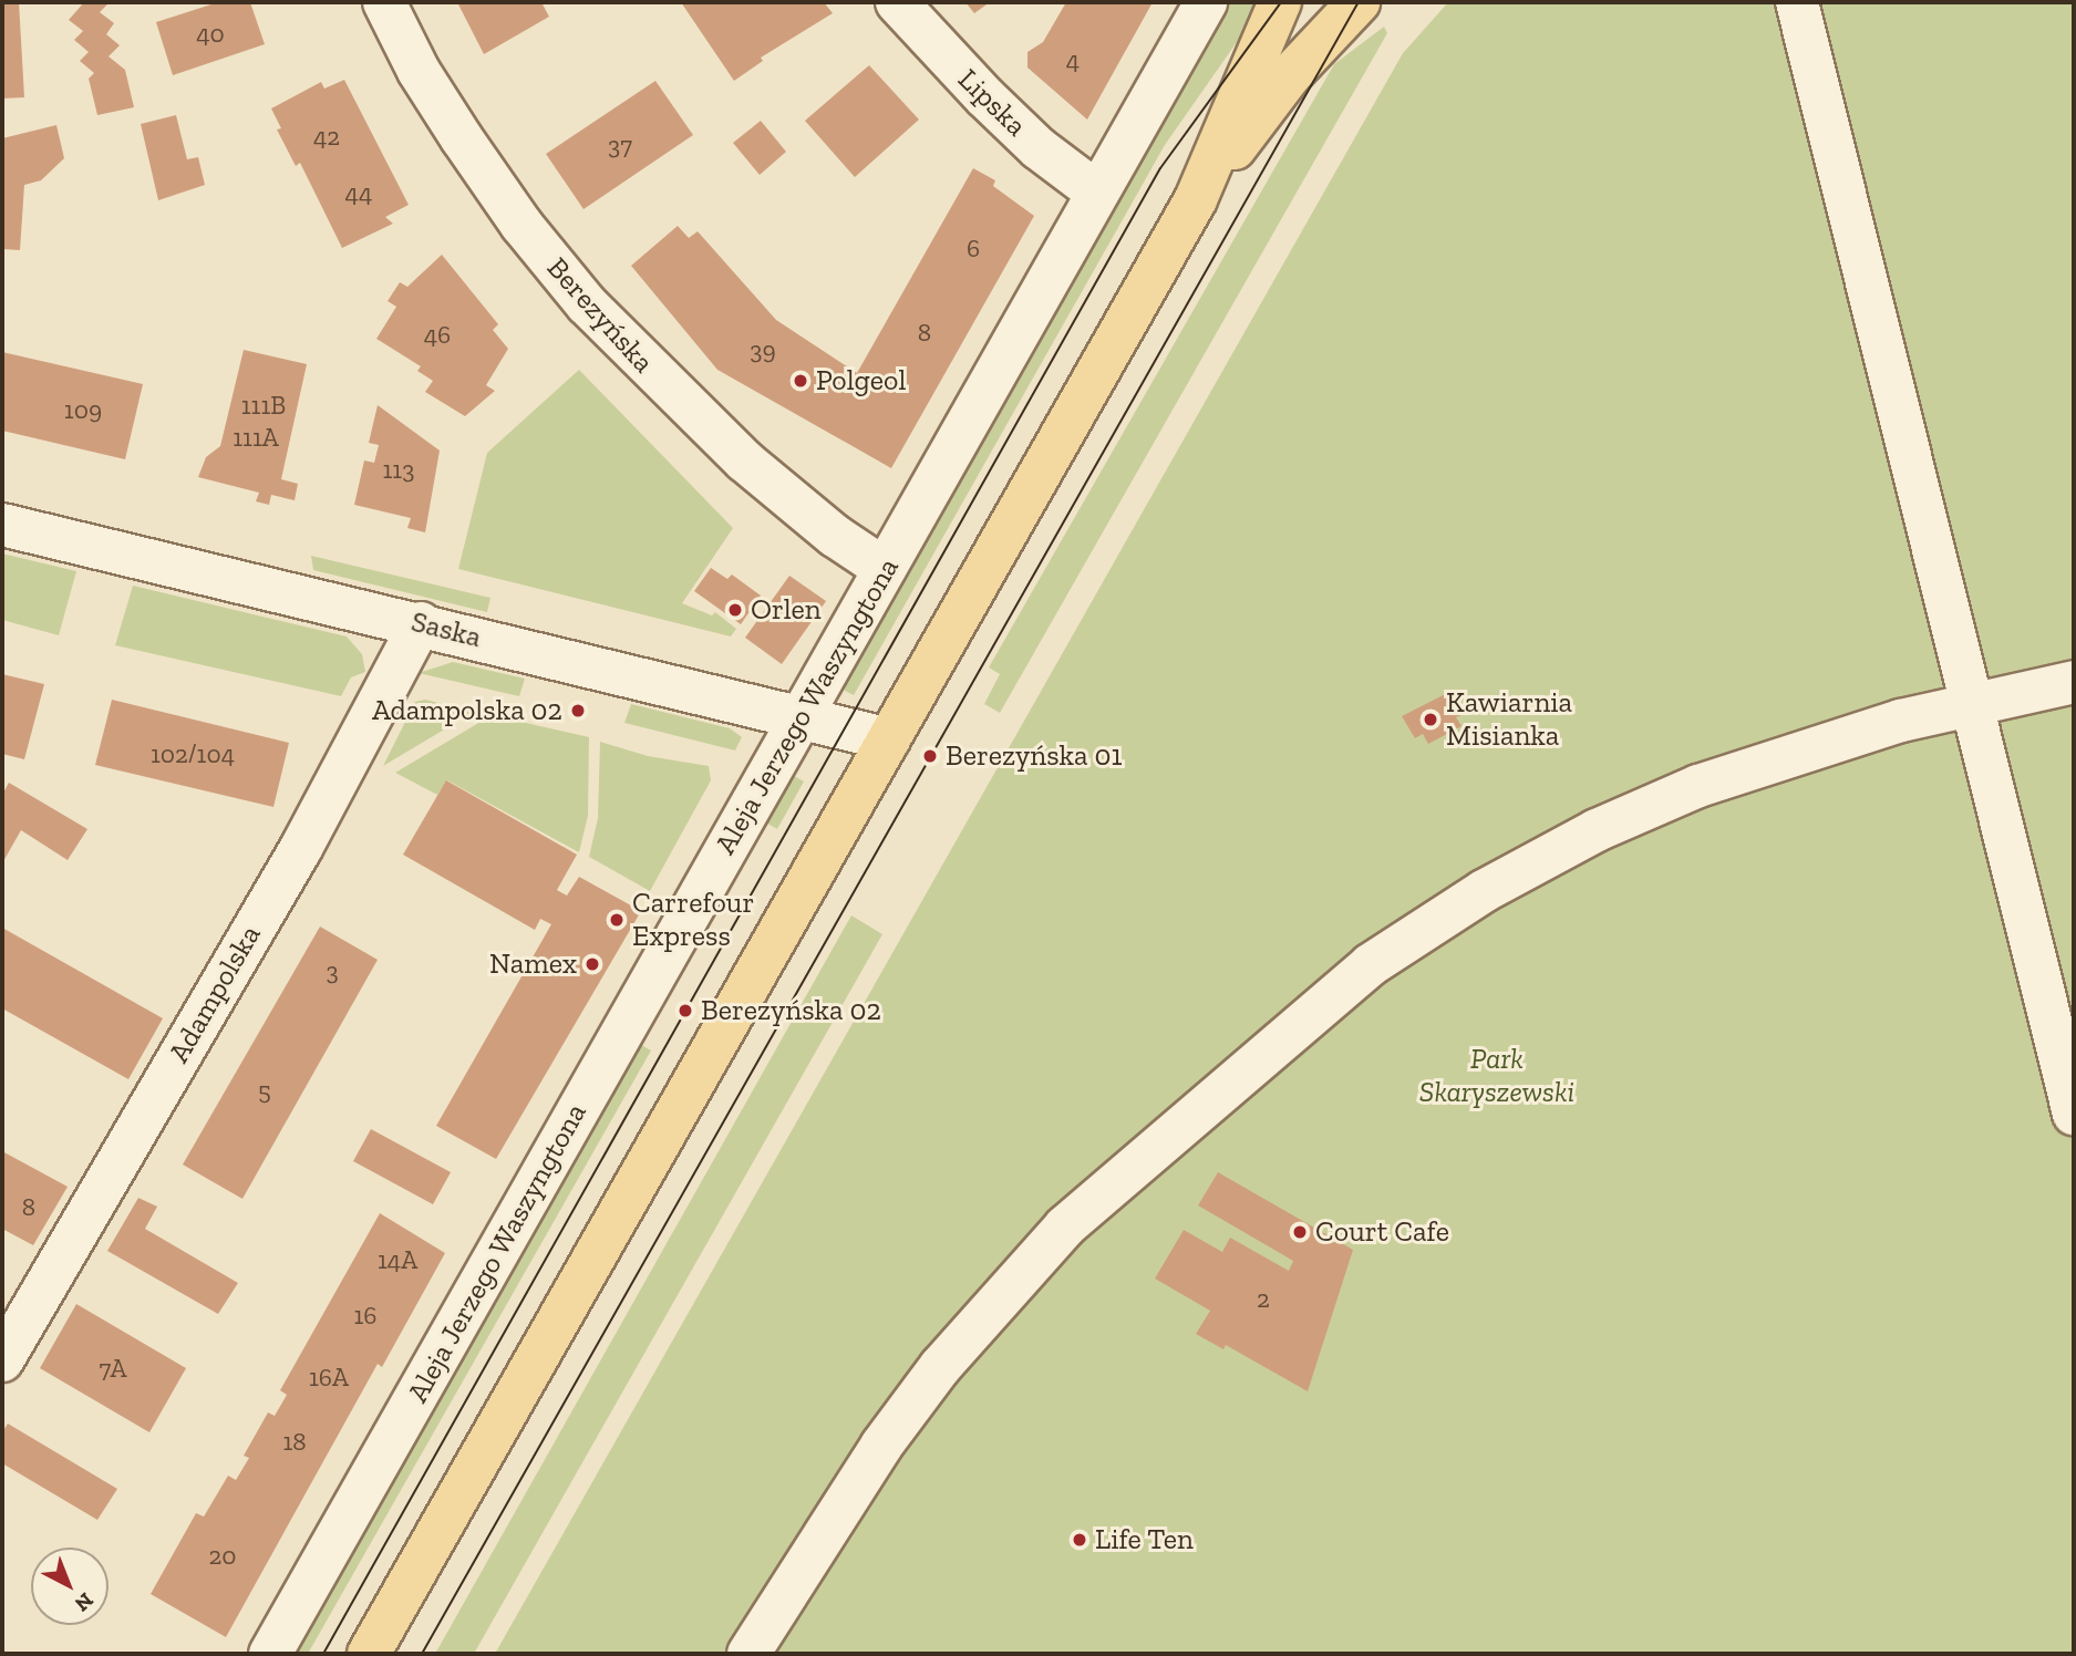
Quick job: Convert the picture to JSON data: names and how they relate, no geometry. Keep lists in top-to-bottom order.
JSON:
{
  "streets": {
    "street": [
      "Lipska",
      "Berezyńska",
      "Saska",
      "Aleja Jerzego Waszyngtona",
      "Adampolska"
    ]
  },
  "crossings": [
    ["Lipska", "Aleja Jerzego Waszyngtona"],
    ["Berezyńska", "Aleja Jerzego Waszyngtona"],
    ["Saska", "Aleja Jerzego Waszyngtona"],
    ["Saska", "Adampolska"]
  ],
  "parks": ["Park Skaryszewski"],
  "places": [
    "Polgeol",
    "Orlen",
    "Adampolska 02",
    "Kawiarnia Misianka",
    "Berezyńska 01",
    "Carrefour Express",
    "Namex",
    "Berezyńska 02",
    "Court Cafe",
    "Life Ten"
  ],
  "house_numbers": [
    "40",
    "4",
    "42",
    "37",
    "44",
    "6",
    "8",
    "46",
    "39",
    "111B",
    "109",
    "111A",
    "113",
    "102/104",
    "3",
    "5",
    "8",
    "14A",
    "2",
    "16",
    "7A",
    "16A",
    "18",
    "20"
  ],
  "north": "bottom right"
}
